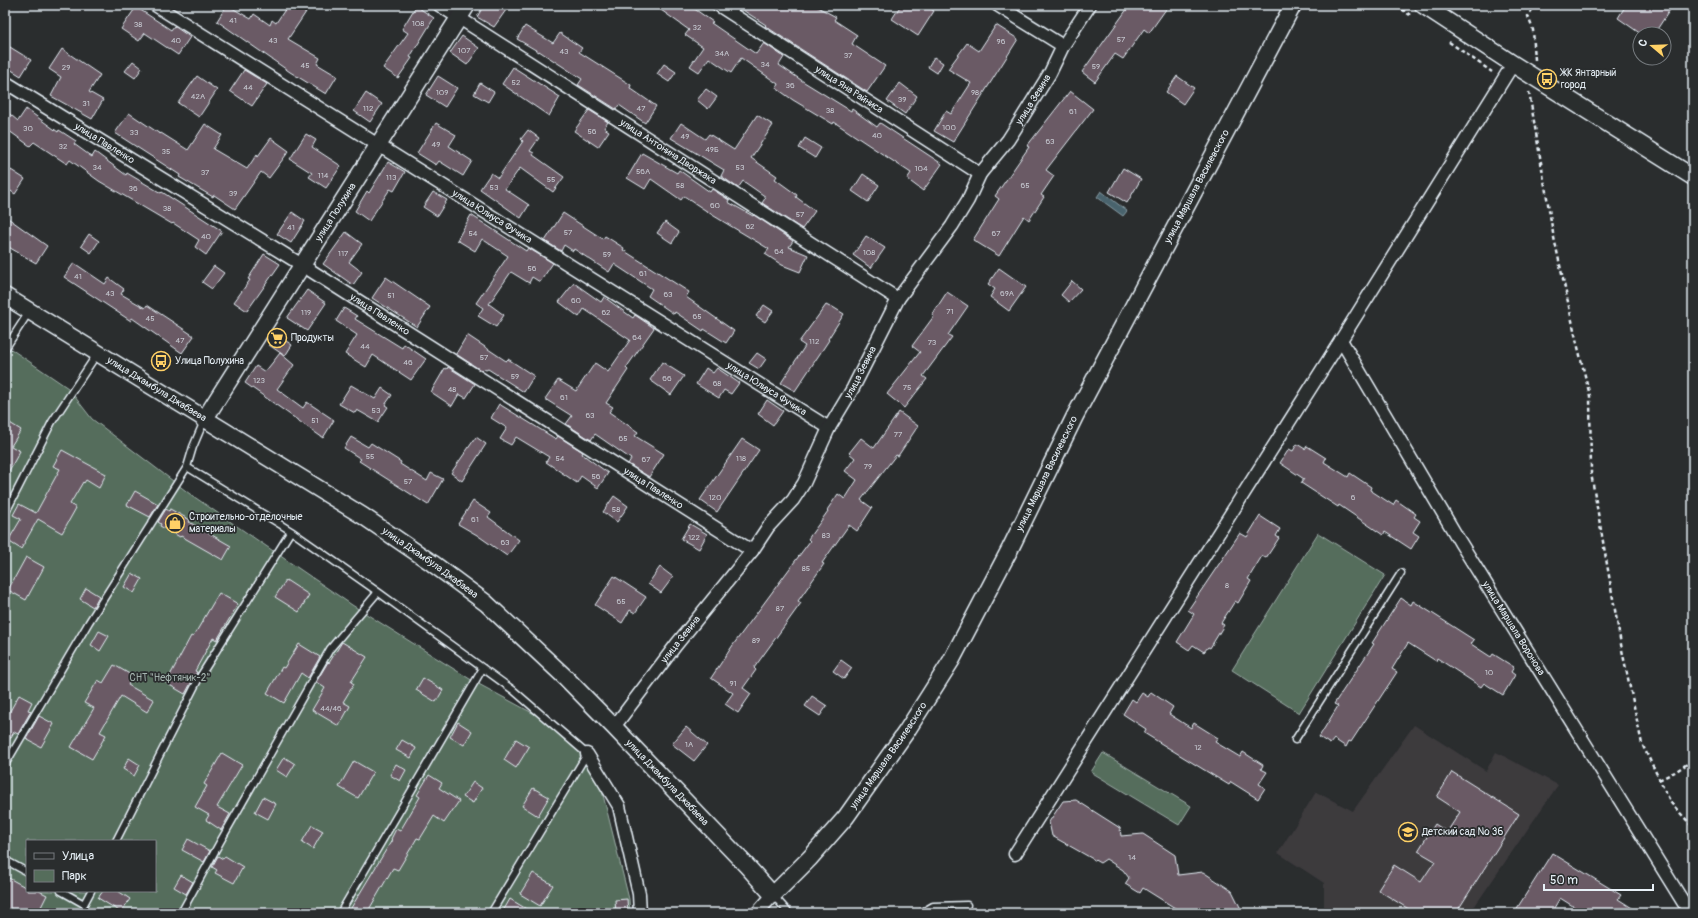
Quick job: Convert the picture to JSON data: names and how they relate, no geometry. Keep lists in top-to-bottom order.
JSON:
{
  "streets": {
    "main road": ["улица Маршала Василевского", "улица Полухина", "улица Джамбула Джабаева"],
    "street": [
      "улица Яна Райниса",
      "улица Зевина",
      "улица Павленко",
      "улица Антонина Дворжака",
      "улица Юлиуса Фучика",
      "улица Маршала Воронова"
    ]
  },
  "crossings": [
    ["улица Яна Райниса", "улица Зевина"],
    ["улица Зевина", "улица Павленко"],
    ["улица Зевина", "улица Антонина Дворжака"],
    ["улица Зевина", "улица Юлиуса Фучика"],
    ["улица Зевина", "улица Джамбула Джабаева"],
    ["улица Павленко", "улица Полухина"],
    ["улица Антонина Дворжака", "улица Полухина"],
    ["улица Маршала Василевского", "улица Джамбула Джабаева"],
    ["улица Полухина", "улица Юлиуса Фучика"],
    ["улица Полухина", "улица Джамбула Джабаева"]
  ],
  "parks": ["СНТ \"Нефтяник-2\""],
  "places": {
    "bus stop": ["ЖК Янтарный город", "Улица Полухина"],
    "supermarket": ["Продукты"],
    "shop": ["Строительно-отделочные материалы"],
    "school or university": ["Детский сад № 36"]
  },
  "house_numbers": [
    "41",
    "108",
    "38",
    "32",
    "57",
    "40",
    "43",
    "96",
    "107",
    "43",
    "34А",
    "37",
    "34",
    "45",
    "59",
    "29",
    "52",
    "36",
    "44",
    "109",
    "98",
    "42А",
    "39",
    "31",
    "112",
    "47",
    "38",
    "61",
    "100",
    "30",
    "56",
    "33",
    "40",
    "49",
    "63",
    "49",
    "32",
    "49Б",
    "35",
    "34",
    "53",
    "104",
    "56А",
    "37",
    "114",
    "113",
    "55",
    "58",
    "65",
    "53",
    "36",
    "39",
    "60",
    "38",
    "57",
    "62",
    "41",
    "57",
    "54",
    "67",
    "40",
    "64",
    "108",
    "117",
    "59",
    "56",
    "61",
    "41",
    "43",
    "69А",
    "63",
    "51",
    "60",
    "71",
    "119",
    "62",
    "65",
    "45",
    "64",
    "47",
    "112",
    "73",
    "44",
    "57",
    "46",
    "59",
    "66",
    "123",
    "68",
    "75",
    "48",
    "61",
    "53",
    "63",
    "51",
    "77",
    "65",
    "55",
    "54",
    "118",
    "67",
    "79",
    "56",
    "57",
    "120",
    "6",
    "58",
    "61",
    "83",
    "122",
    "63",
    "85",
    "8",
    "65",
    "87",
    "89",
    "10",
    "91",
    "44/46",
    "1А",
    "12",
    "14"
  ],
  "legend": ["Улица", "Парк"],
  "scale_bar": "50 m",
  "north": "left"
}
